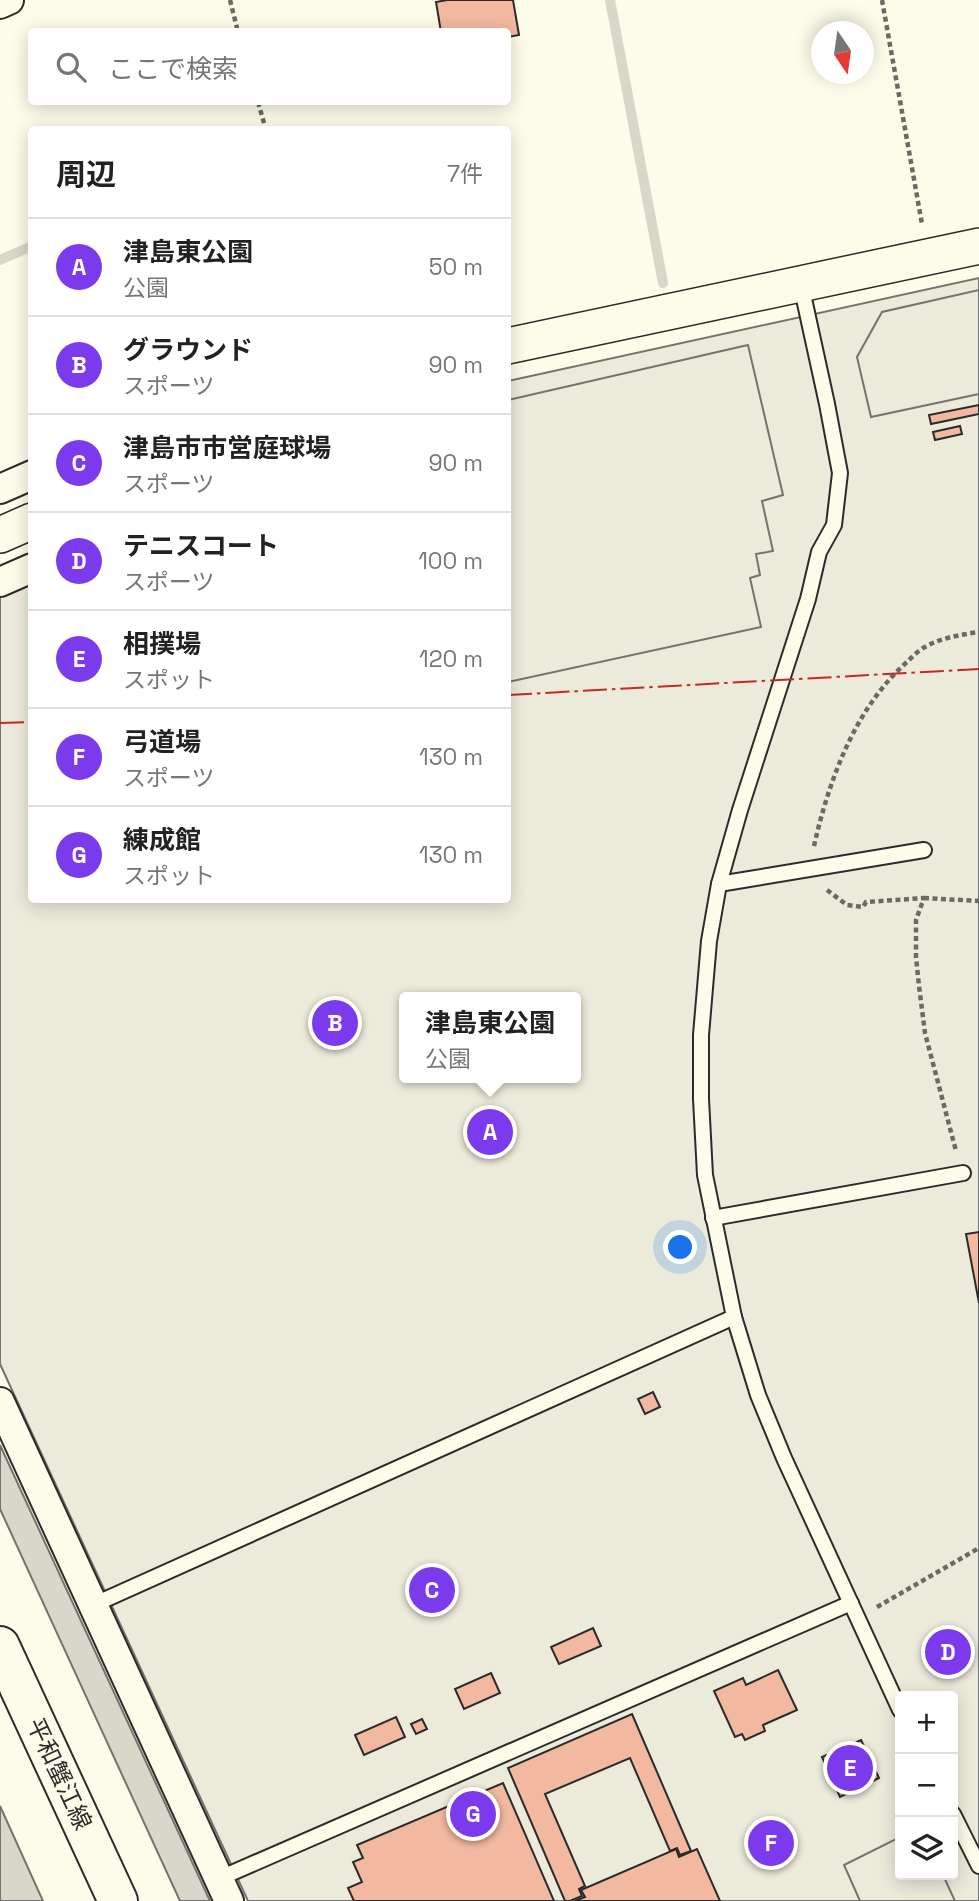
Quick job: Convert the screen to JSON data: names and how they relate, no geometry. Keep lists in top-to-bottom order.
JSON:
{
  "streets": {
    "main road": ["平和蟹江線"]
  },
  "north": "bottom",
  "page": {
    "search": "ここで検索",
    "heading": ["周辺", "7件"],
    "list": [
      {
        "mark": "A",
        "name": "津島東公園",
        "note": "公園",
        "value": "50 m"
      },
      {
        "mark": "B",
        "name": "グラウンド",
        "note": "スポーツ",
        "value": "90 m"
      },
      {
        "mark": "C",
        "name": "津島市市営庭球場",
        "note": "スポーツ",
        "value": "90 m"
      },
      {
        "mark": "D",
        "name": "テニスコート",
        "note": "スポーツ",
        "value": "100 m"
      },
      {
        "mark": "E",
        "name": "相撲場",
        "note": "スポット",
        "value": "120 m"
      },
      {
        "mark": "F",
        "name": "弓道場",
        "note": "スポーツ",
        "value": "130 m"
      },
      {
        "mark": "G",
        "name": "練成館",
        "note": "スポット",
        "value": "130 m"
      }
    ],
    "popup": ["津島東公園", "公園"],
    "pins": [
      "B",
      "A",
      "C",
      "D",
      "E",
      "G",
      "F"
    ],
    "map_buttons": ["+", "−"]
  }
}
